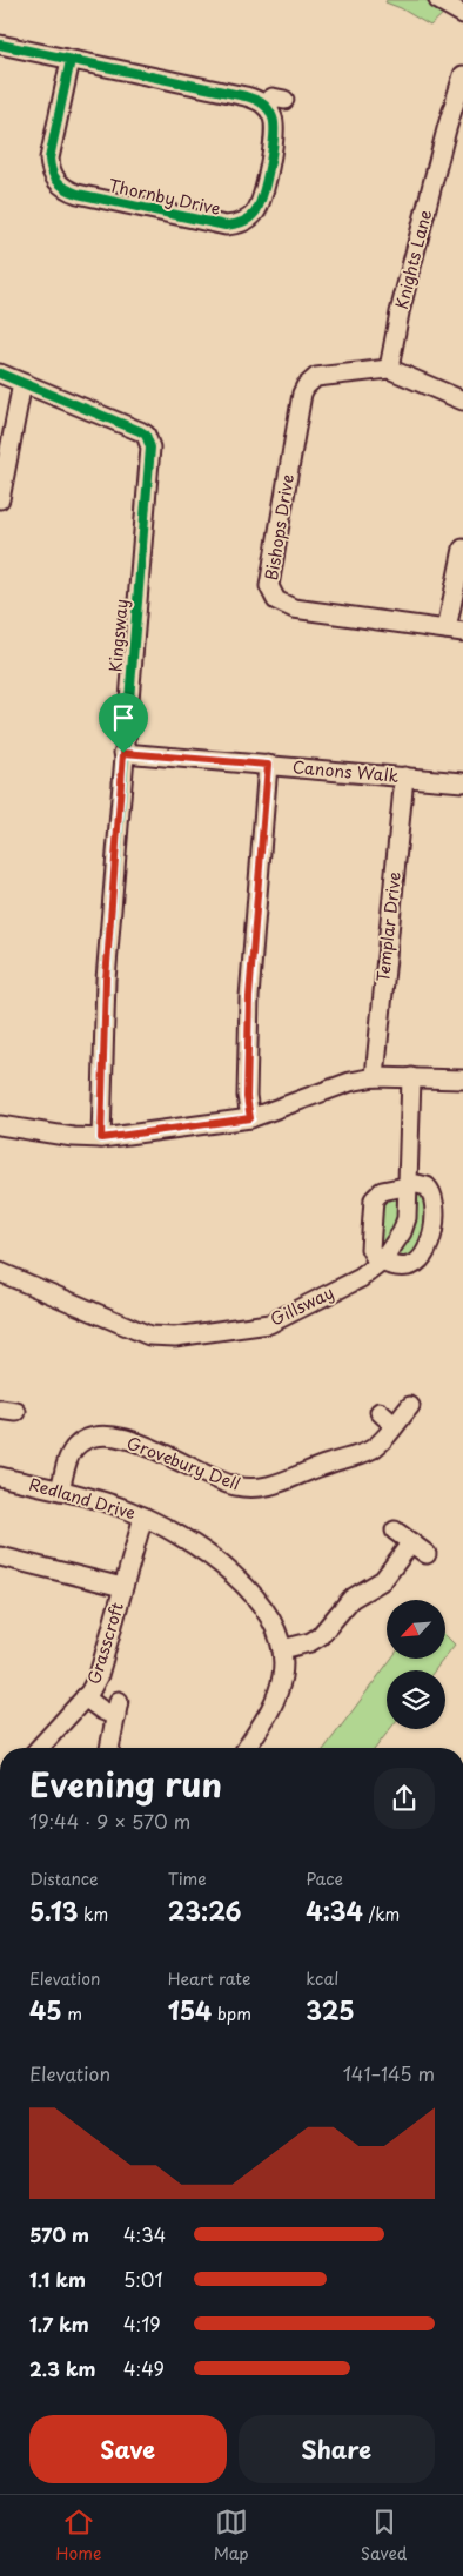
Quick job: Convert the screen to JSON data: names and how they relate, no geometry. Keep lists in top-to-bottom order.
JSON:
{
  "streets": {
    "street": [
      "Thornby Drive",
      "Knights Lane",
      "Bishops Drive",
      "Kingsway",
      "Canons Walk",
      "Templar Drive",
      "Gillsway",
      "Grovebury Dell",
      "Redland Drive",
      "Grasscroft"
    ]
  },
  "crossings": [
    ["Knights Lane", "Bishops Drive"],
    ["Kingsway", "Canons Walk"],
    ["Canons Walk", "Templar Drive"],
    ["Grovebury Dell", "Redland Drive"],
    ["Redland Drive", "Grasscroft"]
  ],
  "north": "bottom left",
  "page": {
    "heading": ["Evening run", "19:44 · 9 × 570 m"],
    "stats": [
      ["Distance", "5.13 km"],
      ["Time", "23:26"],
      ["Pace", "4:34 /km"],
      ["Elevation", "45 m"],
      ["Heart rate", "154 bpm"],
      ["kcal", "325"]
    ],
    "chart": ["Elevation", "141–145 m"],
    "list": [
      {
        "name": "570 m",
        "note": "4:34"
      },
      {
        "name": "1.1 km",
        "note": "5:01"
      },
      {
        "name": "1.7 km",
        "note": "4:19"
      },
      {
        "name": "2.3 km",
        "note": "4:49"
      }
    ],
    "buttons": ["Save", "Share"],
    "tabs": ["Home", "Map", "Saved"]
  }
}
